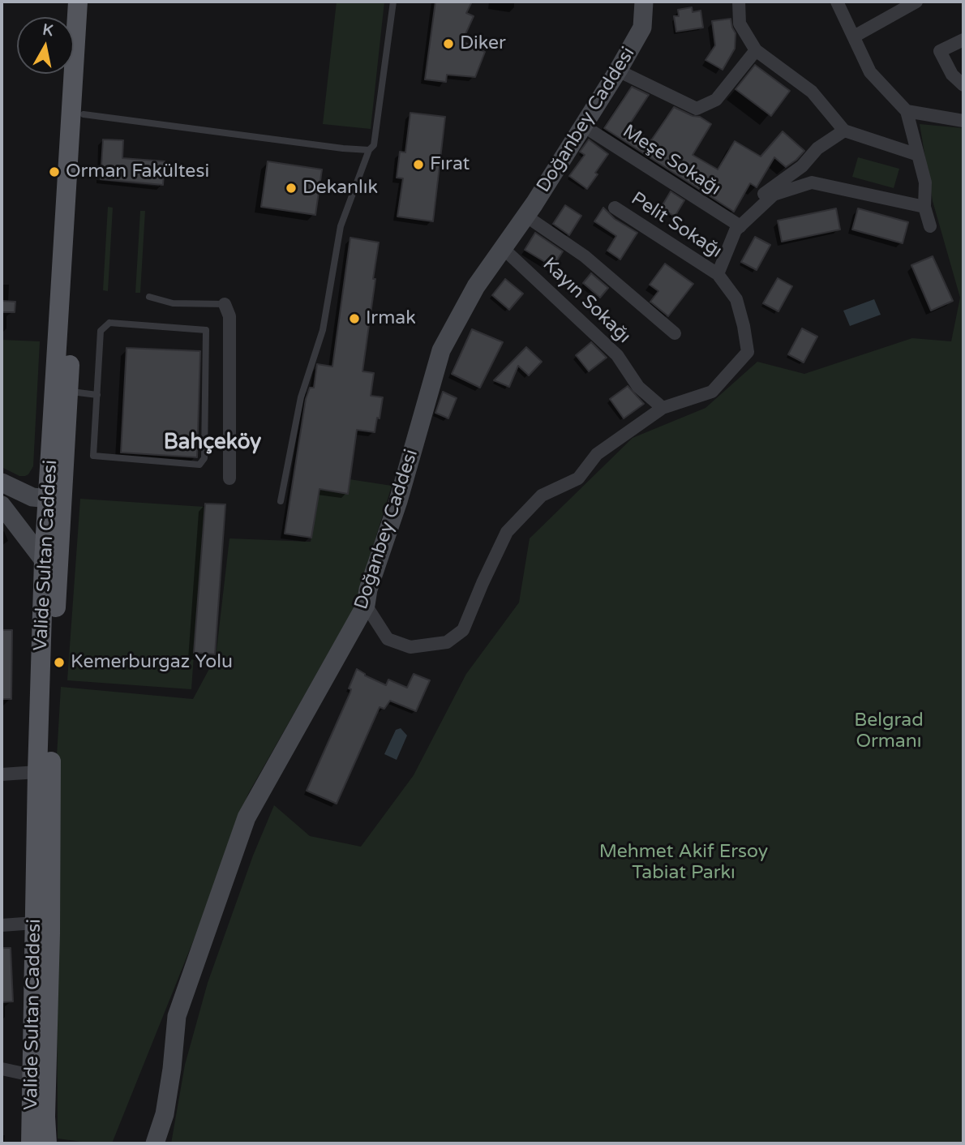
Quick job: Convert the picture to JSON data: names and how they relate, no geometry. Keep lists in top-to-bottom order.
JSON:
{
  "streets": {
    "main road": ["Valide Sultan Caddesi"],
    "street": [
      "Doğanbey Caddesi",
      "Meşe Sokağı",
      "Pelit Sokağı",
      "Kayın Sokağı"
    ]
  },
  "crossings": [
    ["Doğanbey Caddesi", "Meşe Sokağı"],
    ["Doğanbey Caddesi", "Kayın Sokağı"]
  ],
  "districts": ["Bahçeköy"],
  "parks": ["Belgrad Ormanı", "Mehmet Akif Ersoy Tabiat Parkı"],
  "places": [
    "Diker",
    "Fırat",
    "Orman Fakültesi",
    "Dekanlık",
    "Irmak",
    "Kemerburgaz Yolu"
  ],
  "north": "top"
}
